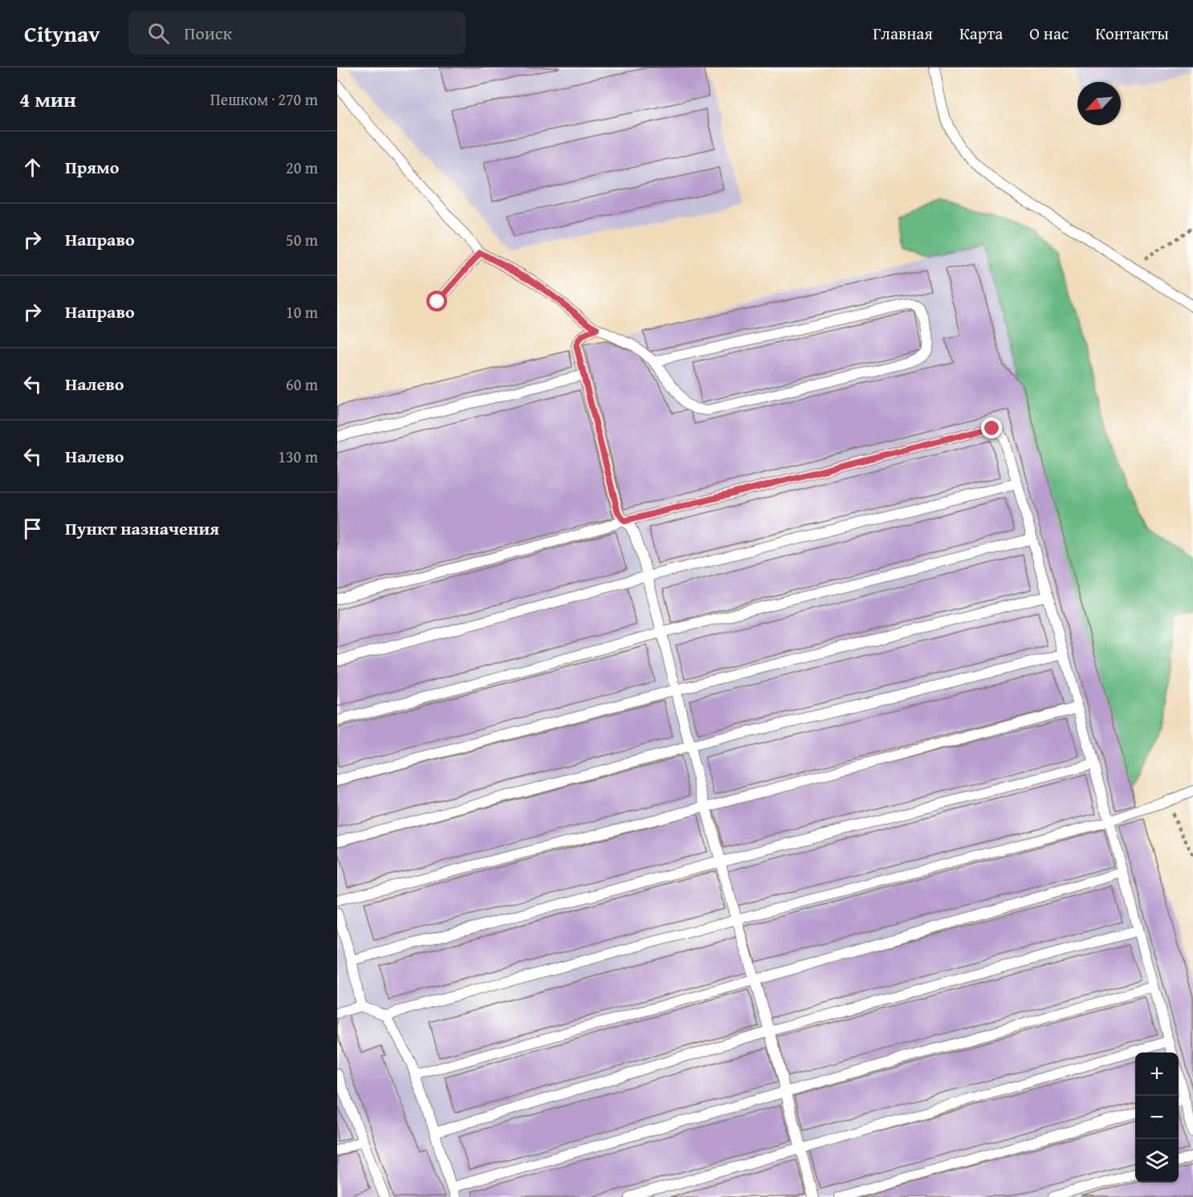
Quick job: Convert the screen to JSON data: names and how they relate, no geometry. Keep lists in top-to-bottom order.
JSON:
{
  "north": "bottom left",
  "page": {
    "header": "Citynav",
    "search": "Поиск",
    "nav": [
      "Главная",
      "Карта",
      "О нас",
      "Контакты"
    ],
    "heading": ["4 мин", "Пешком · 270 m"],
    "list": [
      ["Прямо", "20 m"],
      ["Направо", "50 m"],
      ["Направо", "10 m"],
      ["Налево", "60 m"],
      ["Налево", "130 m"],
      "Пункт назначения"
    ],
    "map_buttons": ["+", "−"]
  }
}
